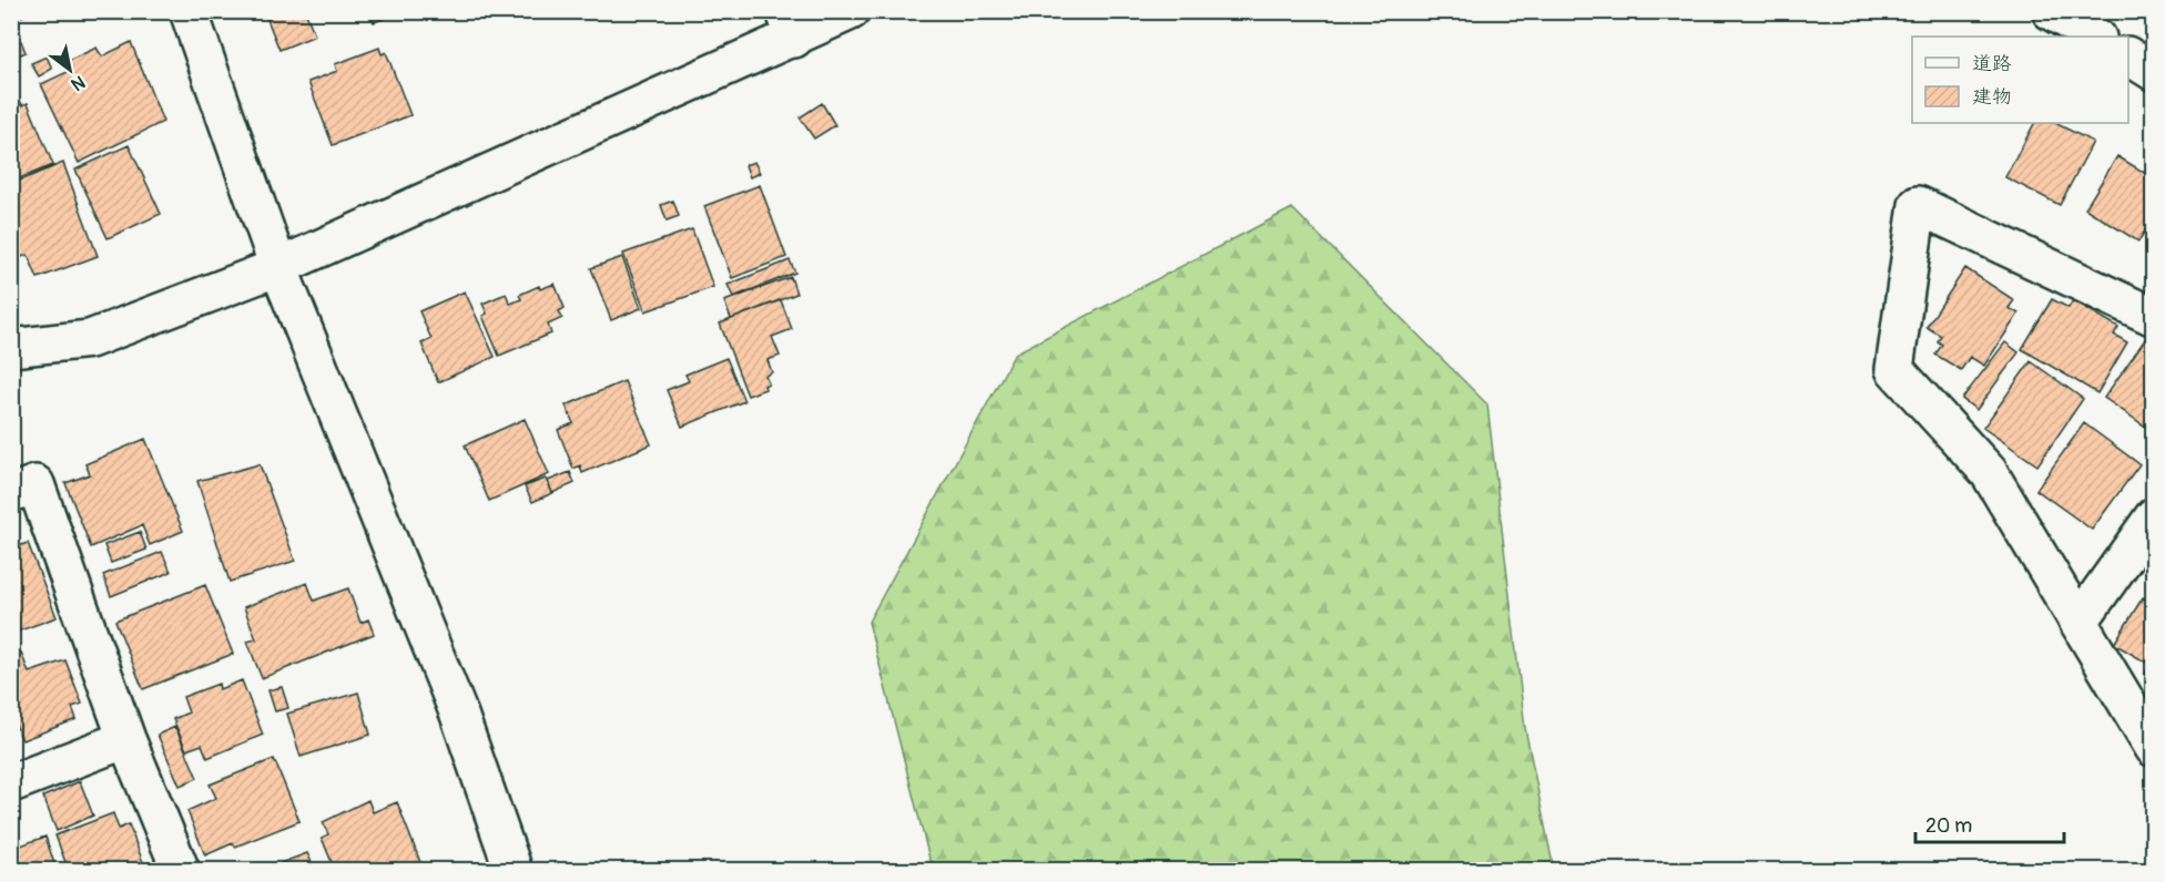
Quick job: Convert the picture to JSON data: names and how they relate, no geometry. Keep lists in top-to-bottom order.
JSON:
{
  "legend": ["道路", "建物"],
  "scale_bar": "20 m",
  "north": "bottom right"
}
